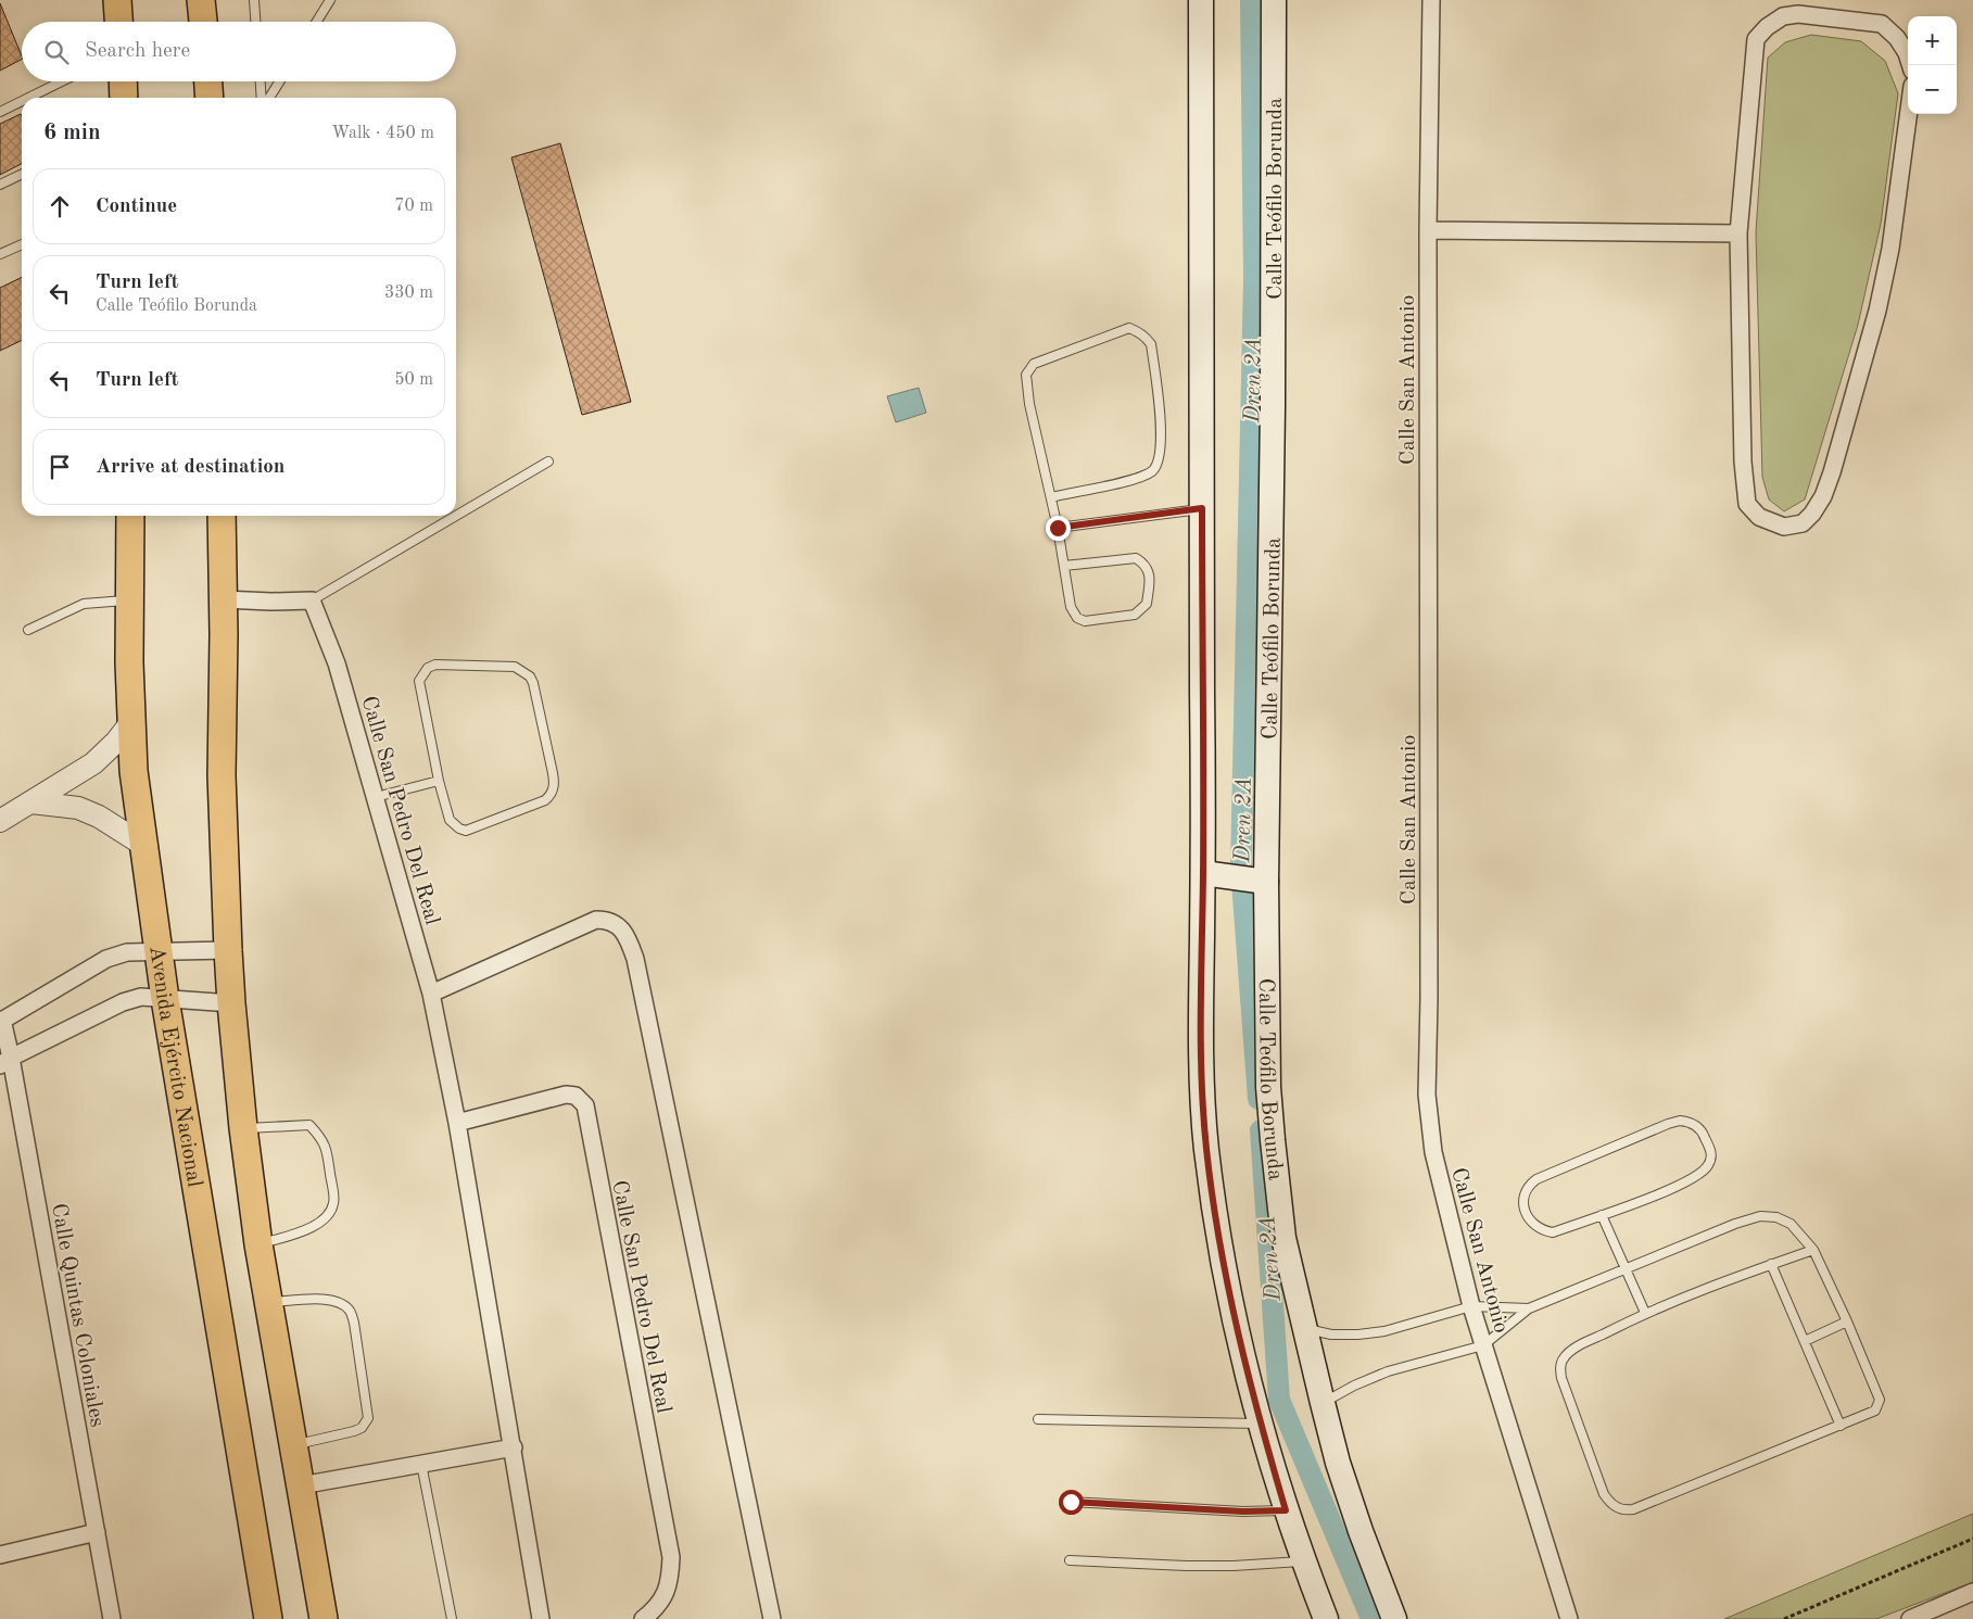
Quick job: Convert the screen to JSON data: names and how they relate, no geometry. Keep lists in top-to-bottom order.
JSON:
{
  "streets": {
    "main road": ["Calle Teófilo Borunda", "Avenida Ejército Nacional"],
    "street": ["Calle San Antonio", "Calle San Pedro Del Real", "Calle Quintas Coloniales"]
  },
  "water": ["Dren 2A"],
  "page": {
    "map_buttons": ["+", "−"],
    "search": "Search here",
    "heading": ["6 min", "Walk · 450 m"],
    "list": [
      ["Continue", "70 m"],
      ["Turn left", "Calle Teófilo Borunda", "330 m"],
      ["Turn left", "50 m"],
      "Arrive at destination"
    ]
  }
}
